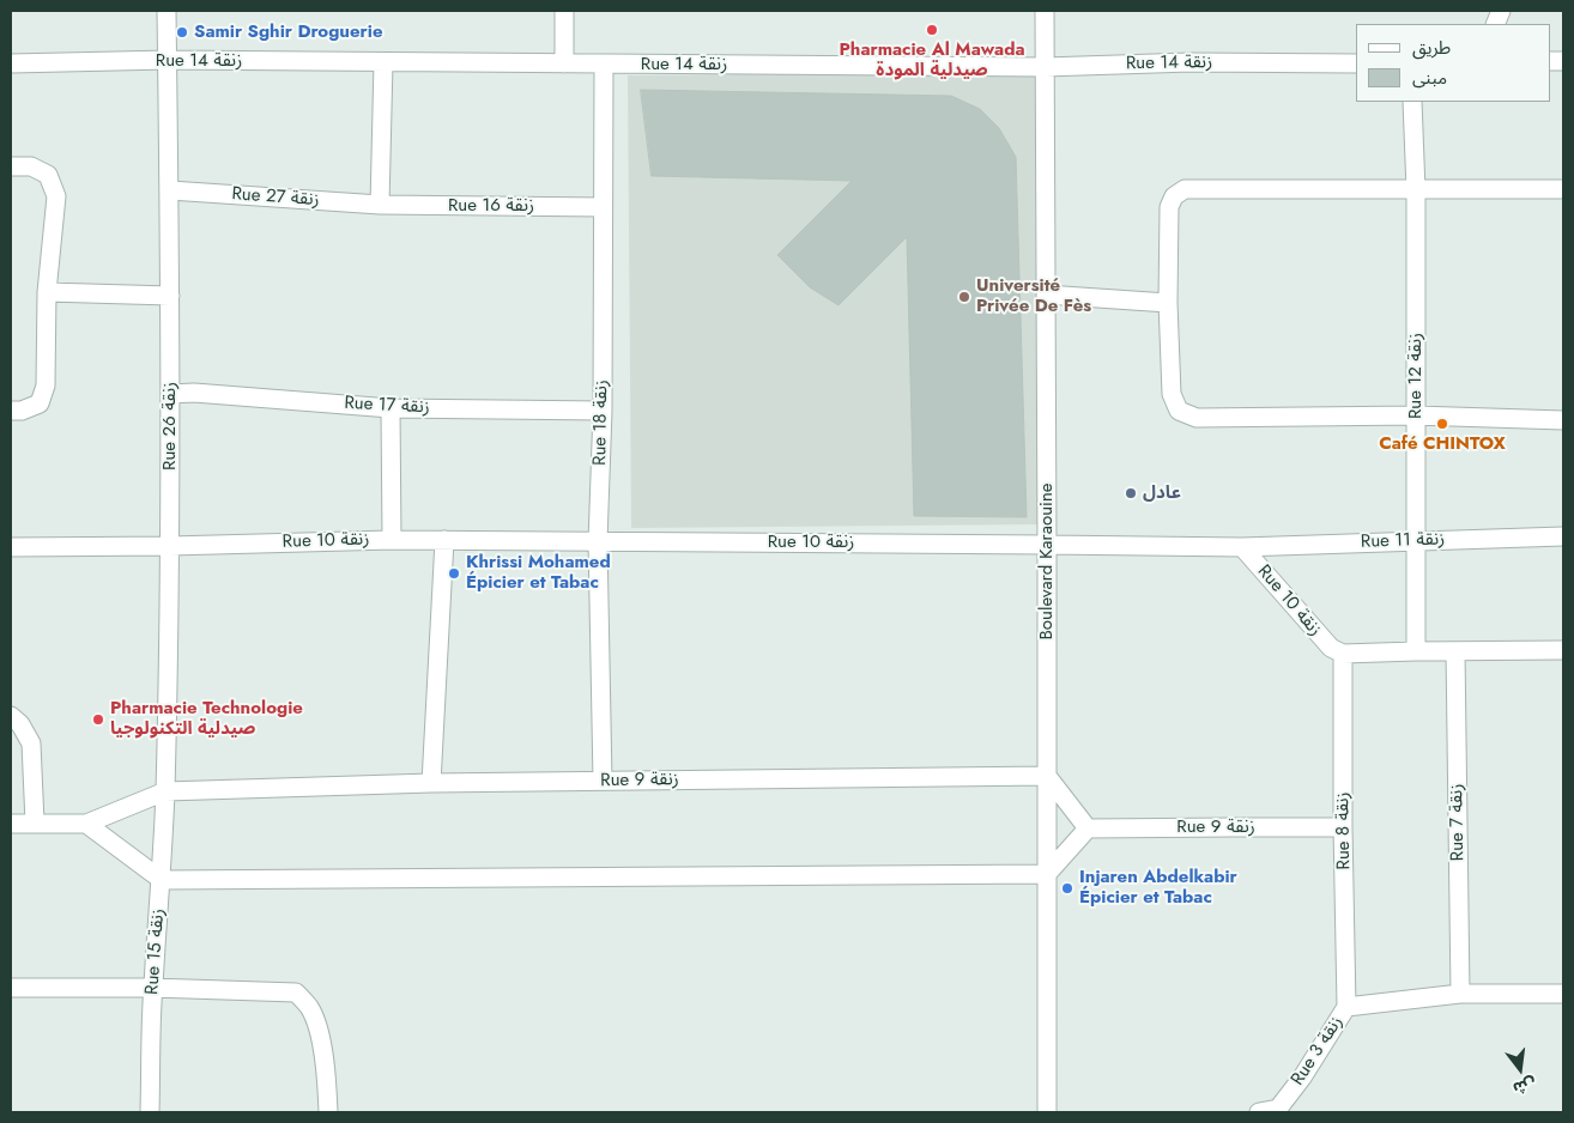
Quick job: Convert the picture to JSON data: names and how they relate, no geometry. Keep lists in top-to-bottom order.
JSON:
{
  "streets": {
    "street": [
      "Rue 14 زنقة",
      "Rue 27 زنقة",
      "Rue 16 زنقة",
      "Rue 12 زنقة",
      "Rue 17 زنقة",
      "Rue 18 زنقة",
      "Rue 26 زنقة",
      "Rue 10 زنقة",
      "Rue 11 زنقة",
      "Boulevard Karaouine",
      "Rue 9 زنقة",
      "Rue 7 زنقة",
      "Rue 8 زنقة",
      "Rue 15 زنقة",
      "Rue 3 زنقة"
    ]
  },
  "crossings": [
    ["Rue 14 زنقة", "Rue 18 زنقة"],
    ["Rue 14 زنقة", "Rue 26 زنقة"],
    ["Rue 14 زنقة", "Boulevard Karaouine"],
    ["Rue 27 زنقة", "Rue 16 زنقة"],
    ["Rue 27 زنقة", "Rue 26 زنقة"],
    ["Rue 16 زنقة", "Rue 18 زنقة"],
    ["Rue 12 زنقة", "Rue 11 زنقة"],
    ["Rue 17 زنقة", "Rue 18 زنقة"],
    ["Rue 17 زنقة", "Rue 26 زنقة"],
    ["Rue 18 زنقة", "Rue 10 زنقة"],
    ["Rue 18 زنقة", "Rue 9 زنقة"],
    ["Rue 26 زنقة", "Rue 10 زنقة"],
    ["Rue 26 زنقة", "Rue 9 زنقة"],
    ["Rue 26 زنقة", "Rue 15 زنقة"],
    ["Rue 10 زنقة", "Rue 11 زنقة"],
    ["Rue 10 زنقة", "Boulevard Karaouine"],
    ["Rue 10 زنقة", "Rue 8 زنقة"],
    ["Boulevard Karaouine", "Rue 9 زنقة"],
    ["Rue 9 زنقة", "Rue 8 زنقة"],
    ["Rue 9 زنقة", "Rue 15 زنقة"],
    ["Rue 8 زنقة", "Rue 3 زنقة"]
  ],
  "places": [
    "Pharmacie Al Mawada صيدلية المودة",
    "Samir Sghir Droguerie",
    "Université Privée De Fès",
    "Café CHINTOX",
    "عادل",
    "Khrissi Mohamed Épicier et Tabac",
    "Pharmacie Technologie صيدلية التكنولوجيا",
    "Injaren Abdelkabir Épicier et Tabac"
  ],
  "legend": ["طريق", "مبنى"],
  "north": "bottom"
}
